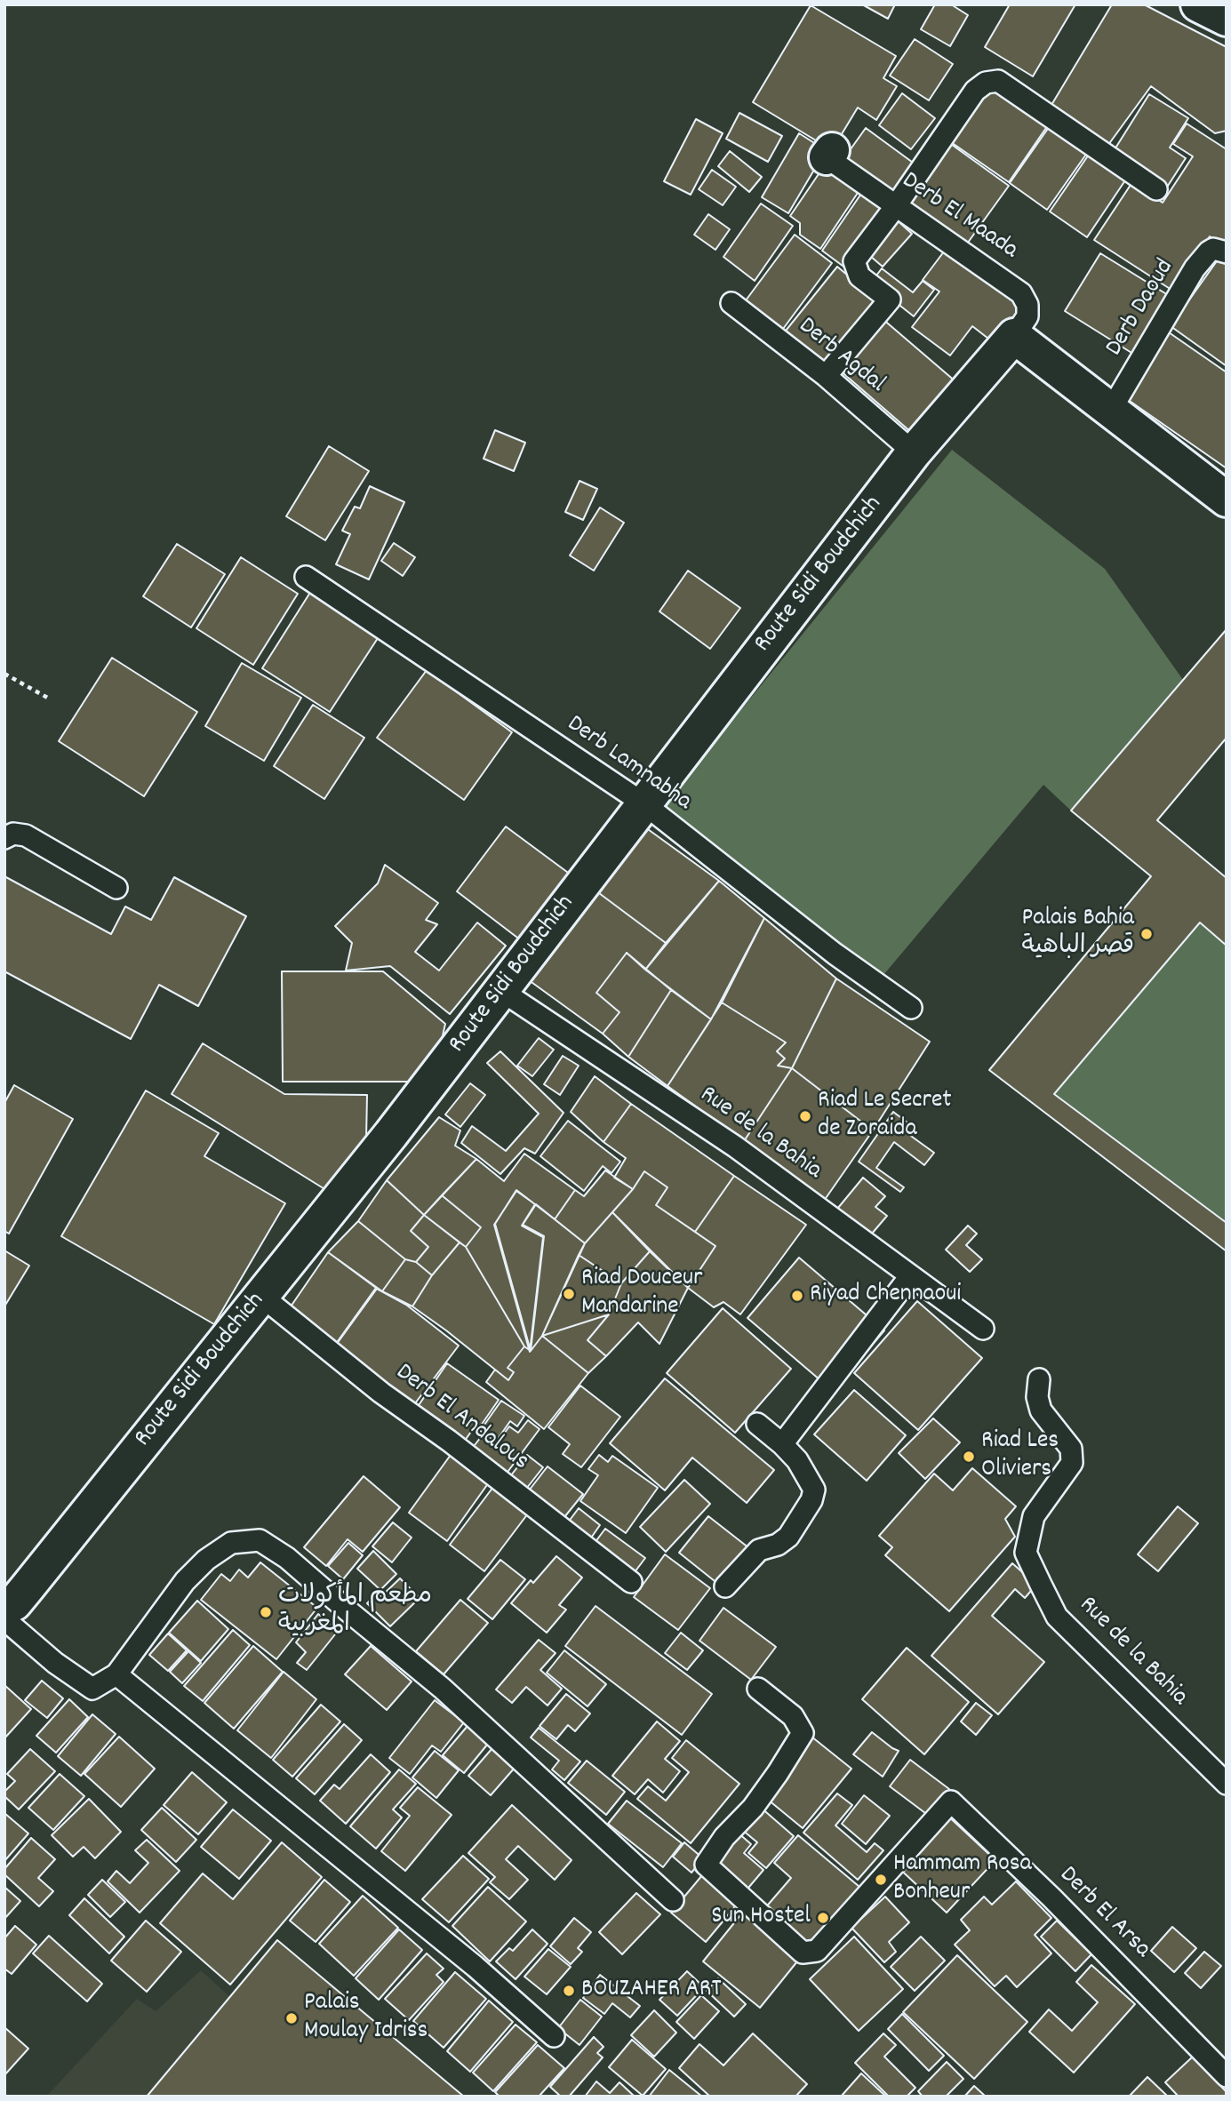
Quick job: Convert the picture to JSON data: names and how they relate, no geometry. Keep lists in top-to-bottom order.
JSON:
{
  "streets": {
    "street": ["Route Sidi Boudchich"],
    "lane": [
      "Derb El Maada",
      "Derb Daoud",
      "Derb Agdal",
      "Derb Lamnabha",
      "Rue de la Bahia",
      "Derb El Andalous",
      "Derb El Arsa"
    ]
  },
  "crossings": [
    ["Derb El Maada", "Route Sidi Boudchich"],
    ["Derb Agdal", "Route Sidi Boudchich"],
    ["Route Sidi Boudchich", "Derb Lamnabha"],
    ["Route Sidi Boudchich", "Rue de la Bahia"],
    ["Route Sidi Boudchich", "Derb El Andalous"]
  ],
  "places": [
    "Palais Bahia قصر الباهية",
    "Riad Le Secret de Zoraida",
    "Riad Douceur Mandarine",
    "Riyad Chennaoui",
    "Riad Les Oliviers",
    "مطعم المأكولات المغربية",
    "Hammam Rosa Bonheur",
    "Sun Hostel",
    "BOUZAHER ART",
    "Palais Moulay Idriss"
  ]
}
